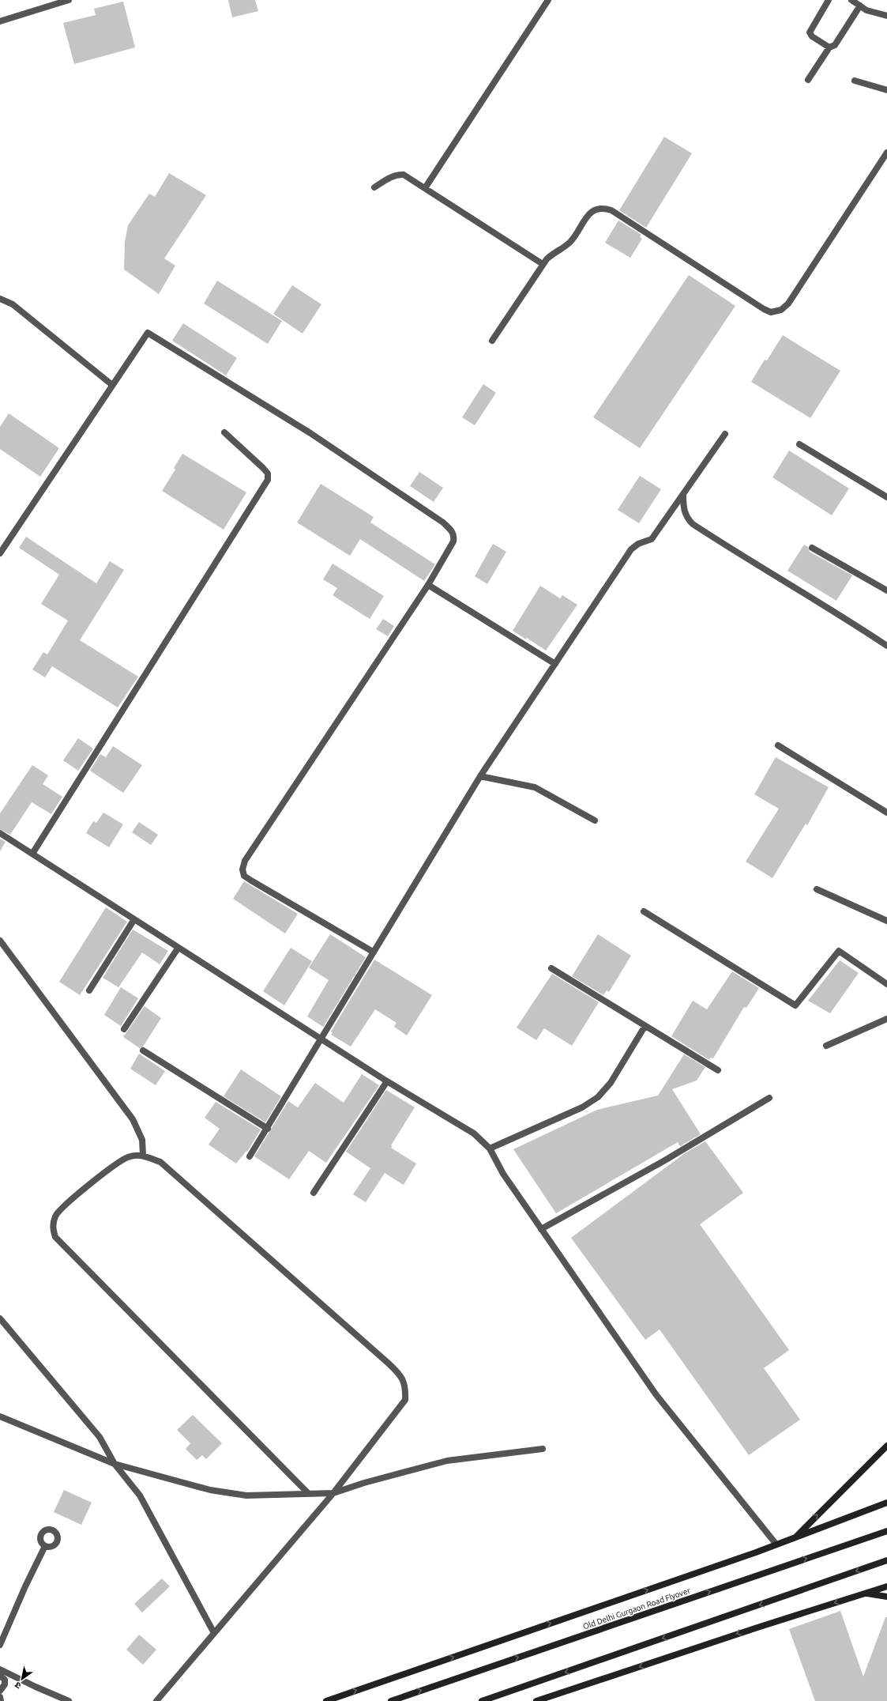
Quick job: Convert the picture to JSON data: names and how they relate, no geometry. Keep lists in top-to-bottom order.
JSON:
{
  "streets": {
    "main road": ["Old Delhi Gurgaon Road Flyover"]
  },
  "north": "bottom left"
}
